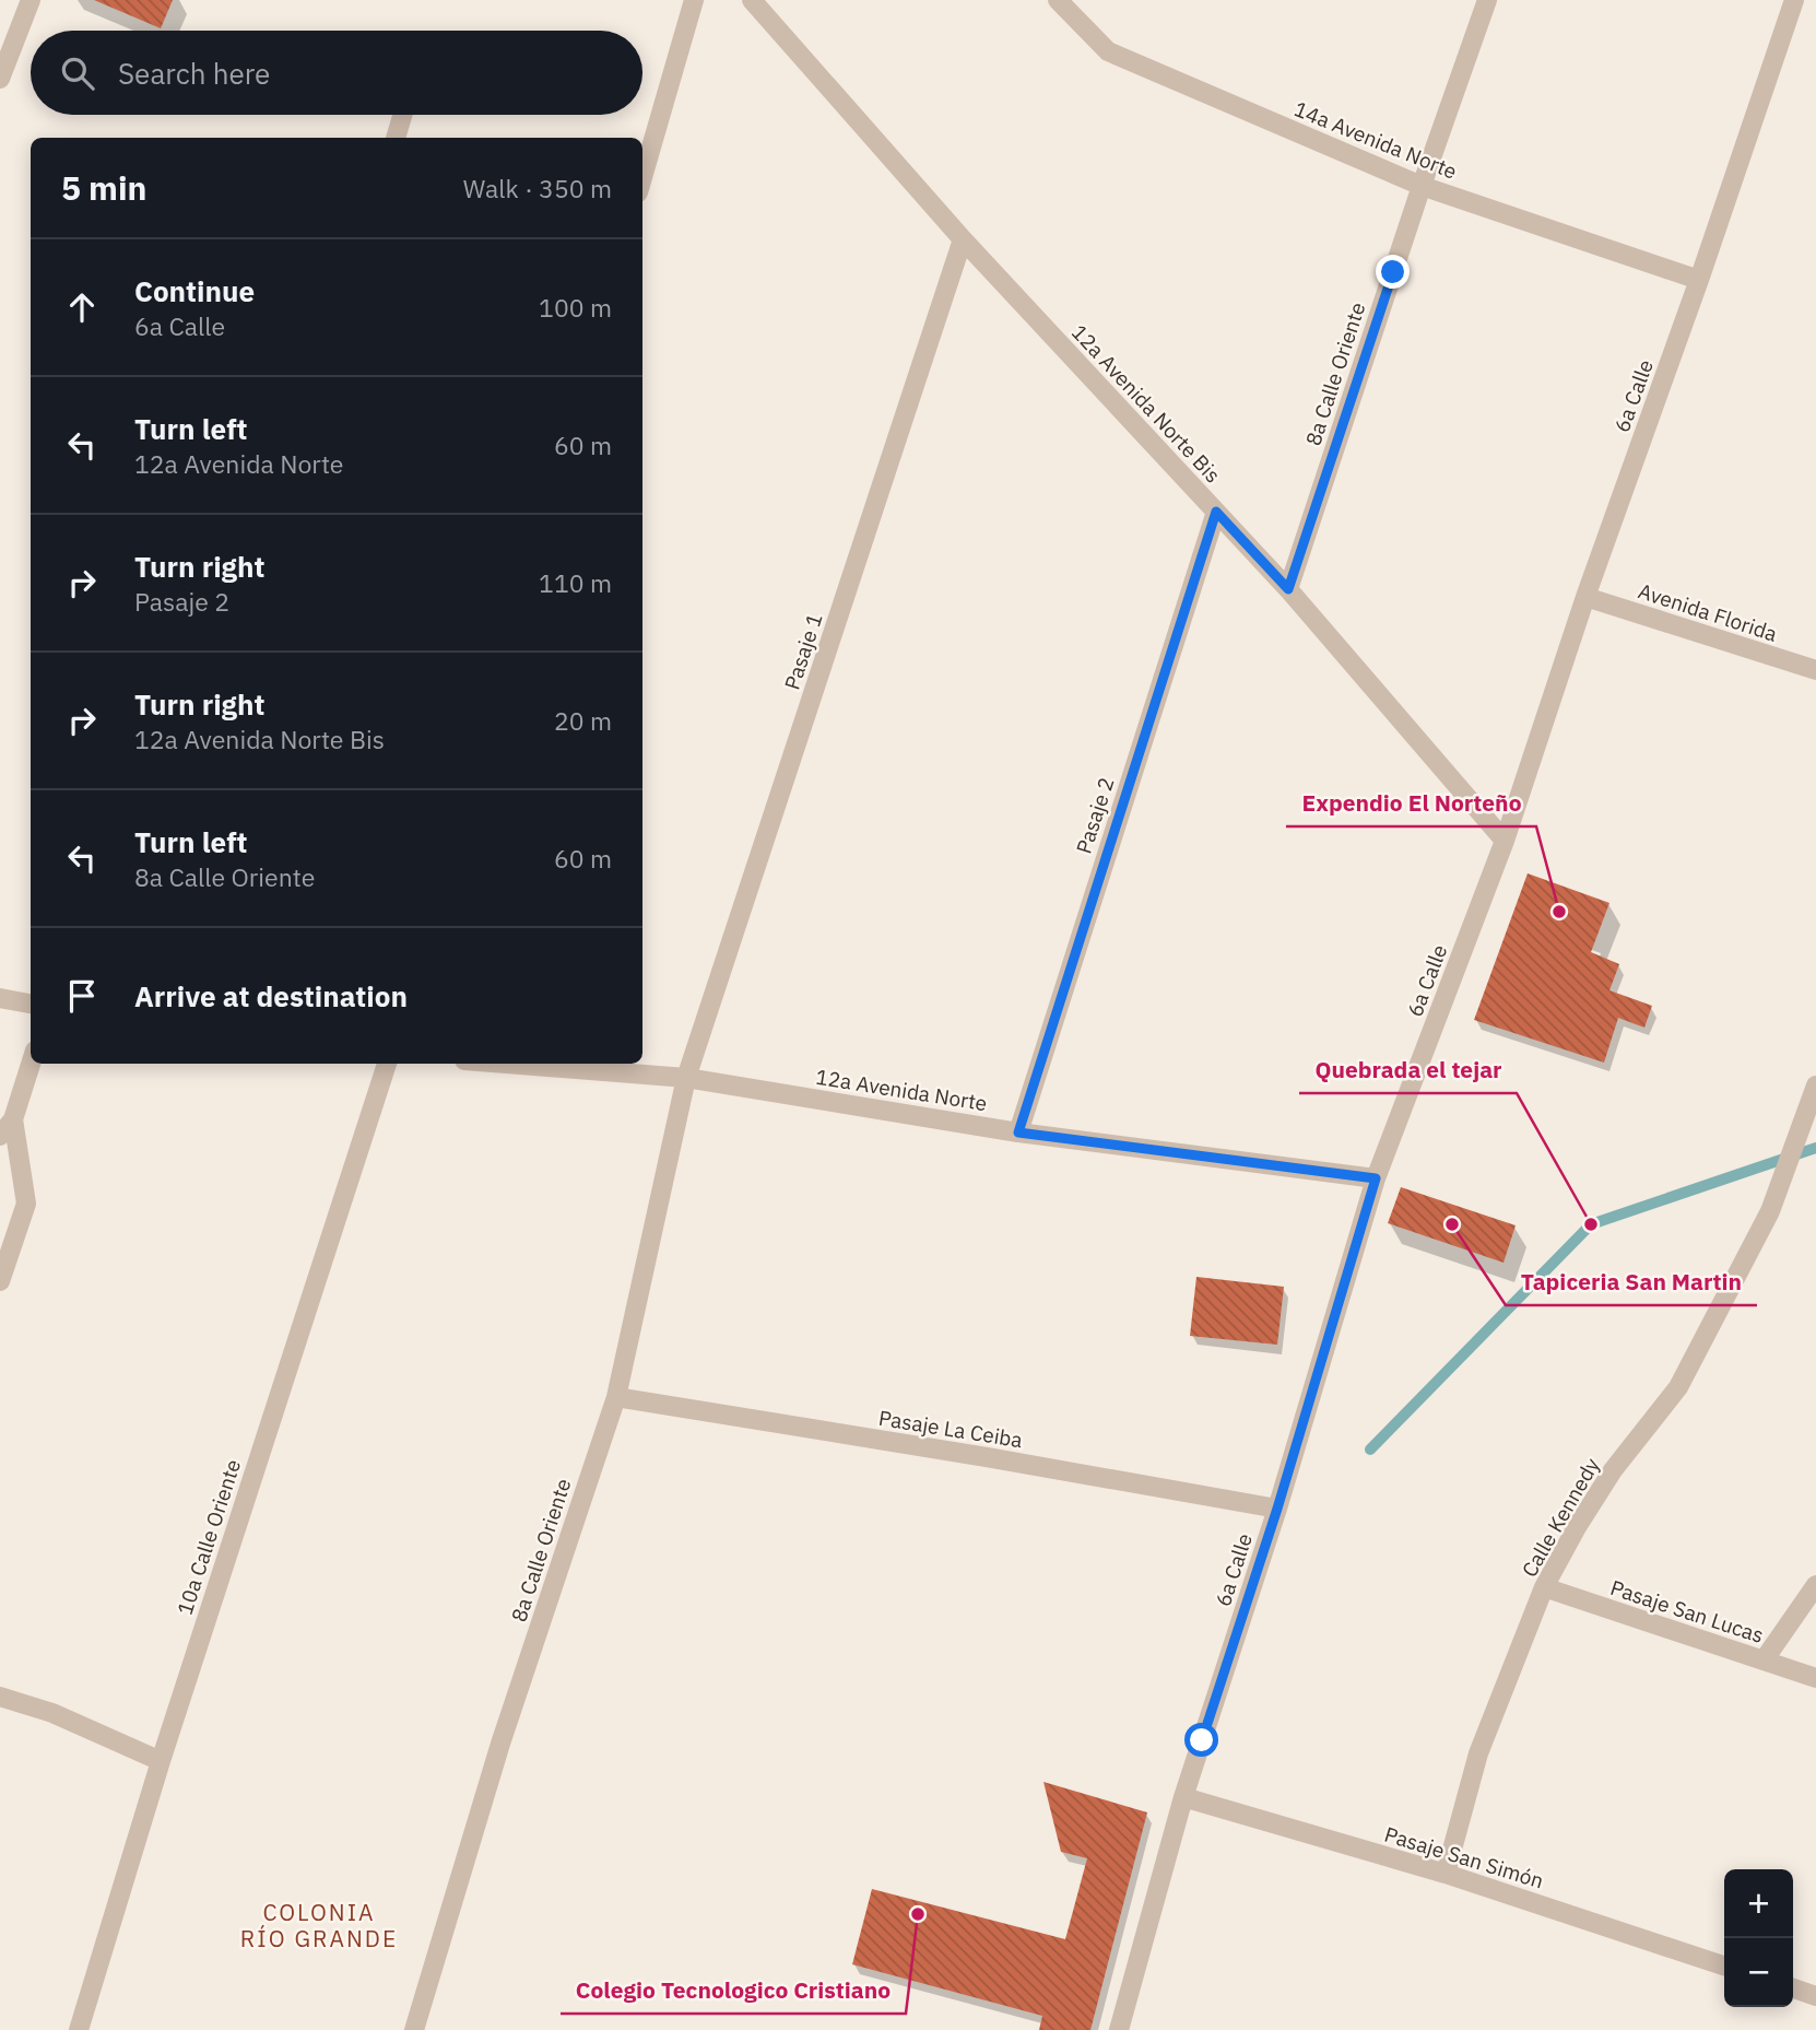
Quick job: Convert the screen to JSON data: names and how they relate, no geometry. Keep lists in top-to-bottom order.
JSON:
{
  "streets": {
    "street": [
      "14a Avenida Norte",
      "8a Calle Oriente",
      "6a Calle",
      "12a Avenida Norte Bis",
      "Avenida Florida",
      "Pasaje 1",
      "Pasaje 2",
      "12a Avenida Norte",
      "Pasaje La Ceiba",
      "Calle Kennedy",
      "10a Calle Oriente",
      "Pasaje San Lucas",
      "Pasaje San Simón"
    ]
  },
  "crossings": [
    ["14a Avenida Norte", "8a Calle Oriente"],
    ["14a Avenida Norte", "6a Calle"],
    ["8a Calle Oriente", "12a Avenida Norte Bis"],
    ["8a Calle Oriente", "Pasaje 1"],
    ["8a Calle Oriente", "12a Avenida Norte"],
    ["8a Calle Oriente", "Pasaje La Ceiba"],
    ["6a Calle", "12a Avenida Norte Bis"],
    ["6a Calle", "Avenida Florida"],
    ["6a Calle", "12a Avenida Norte"],
    ["6a Calle", "Pasaje La Ceiba"],
    ["6a Calle", "Pasaje San Simón"],
    ["12a Avenida Norte Bis", "Pasaje 1"],
    ["12a Avenida Norte Bis", "Pasaje 2"],
    ["Pasaje 1", "12a Avenida Norte"],
    ["Pasaje 2", "12a Avenida Norte"],
    ["Calle Kennedy", "Pasaje San Lucas"],
    ["Calle Kennedy", "Pasaje San Simón"]
  ],
  "districts": ["COLONIA RÍO GRANDE"],
  "places": [
    "Expendio El Norteño",
    "Tapiceria San Martin",
    "Quebrada el tejar",
    "Colegio Tecnologico Cristiano"
  ],
  "page": {
    "search": "Search here",
    "heading": ["5 min", "Walk · 350 m"],
    "list": [
      ["Continue", "6a Calle", "100 m"],
      ["Turn left", "12a Avenida Norte", "60 m"],
      ["Turn right", "Pasaje 2", "110 m"],
      ["Turn right", "12a Avenida Norte Bis", "20 m"],
      ["Turn left", "8a Calle Oriente", "60 m"],
      "Arrive at destination"
    ],
    "map_buttons": ["+", "−"]
  }
}
